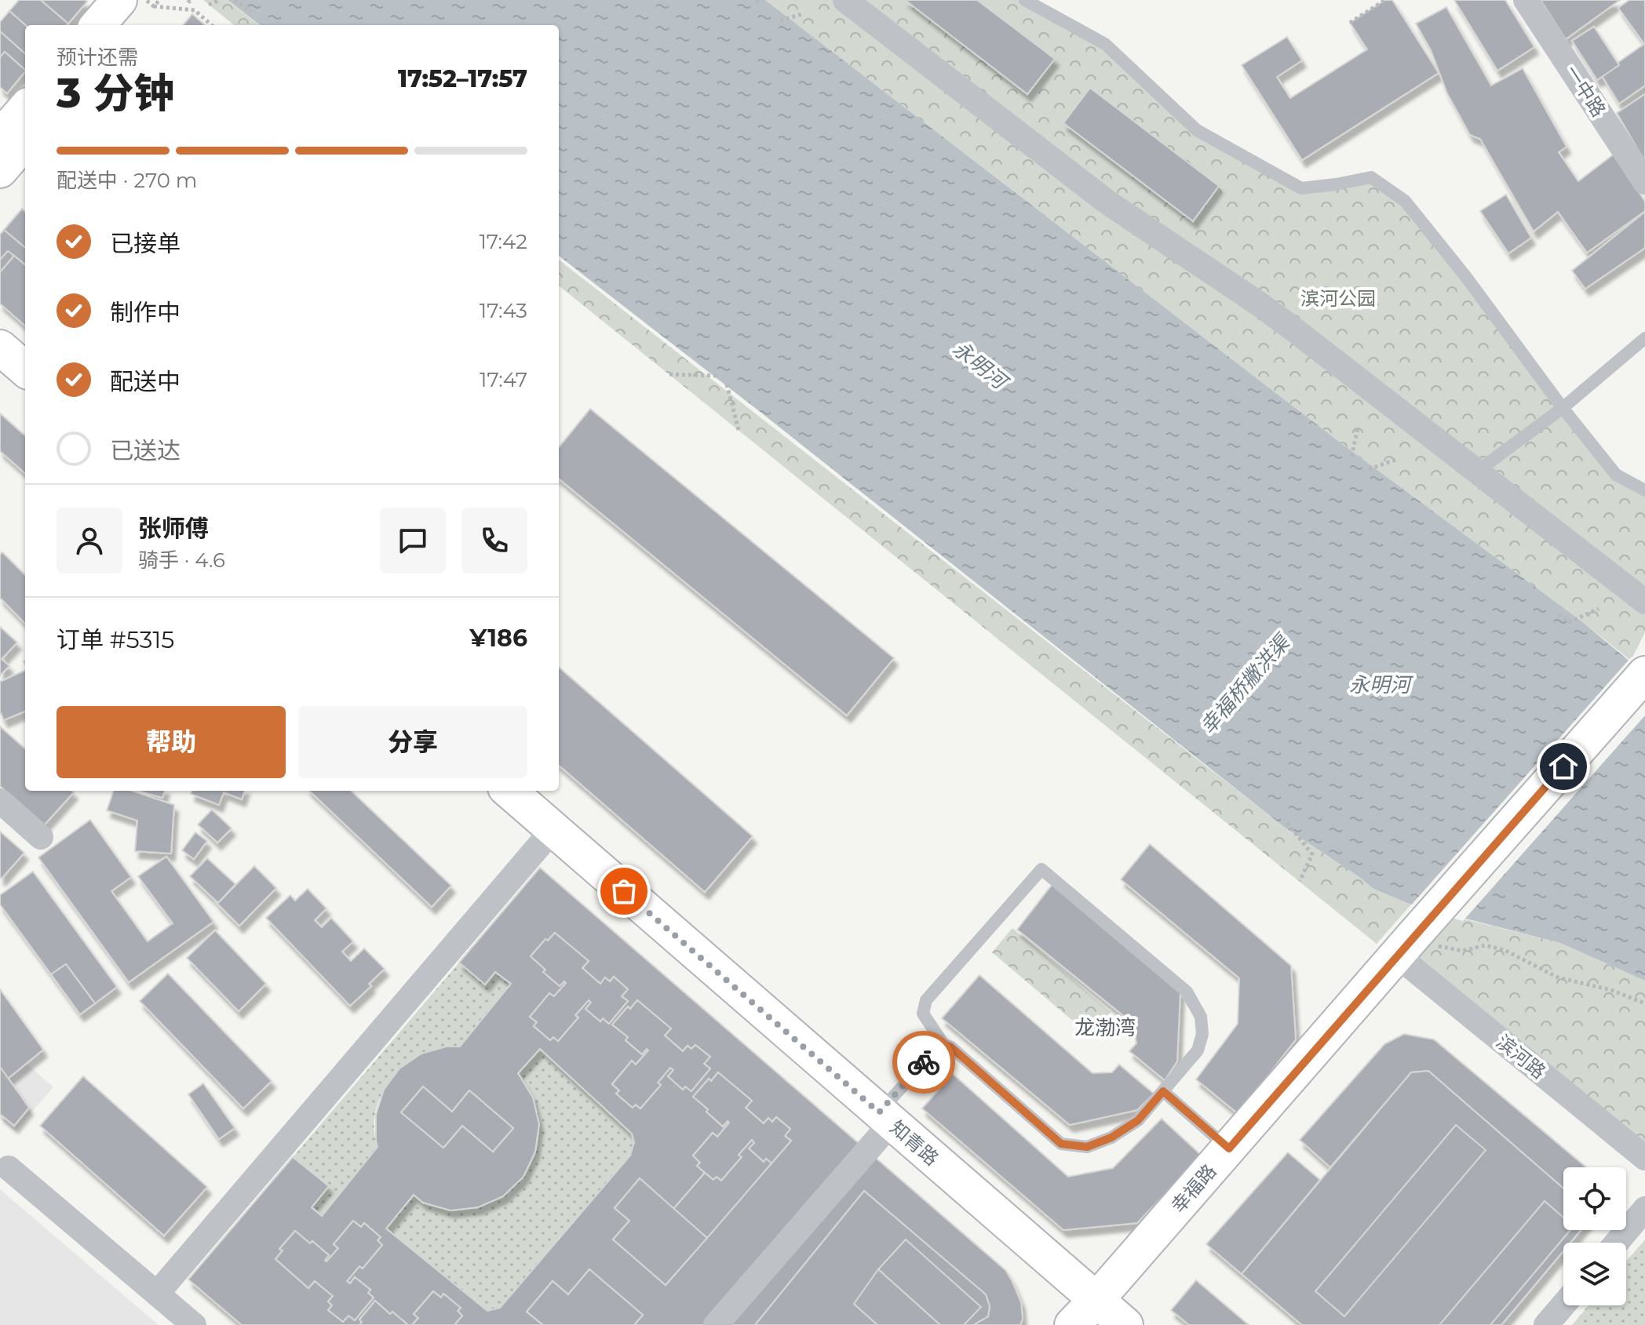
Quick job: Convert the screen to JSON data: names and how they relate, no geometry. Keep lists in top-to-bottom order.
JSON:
{
  "streets": {
    "main road": ["知青路", "幸福路"],
    "street": ["一中路", "滨河路"]
  },
  "crossings": [
    ["滨河路", "幸福路"],
    ["知青路", "幸福路"]
  ],
  "districts": ["龙渤湾"],
  "water": ["永明河", "幸福桥撇洪渠"],
  "parks": ["滨河公园"],
  "page": {
    "heading": ["3 分钟", "预计还需", "17:52–17:57"],
    "panel": [
      "张师傅",
      "骑手 · 4.6",
      "订单 #5315",
      "¥186"
    ],
    "bar": "配送中 · 270 m",
    "list": [
      ["已接单", "17:42"],
      ["制作中", "17:43"],
      ["配送中", "17:47"],
      "已送达"
    ],
    "buttons": ["帮助", "分享"]
  }
}
